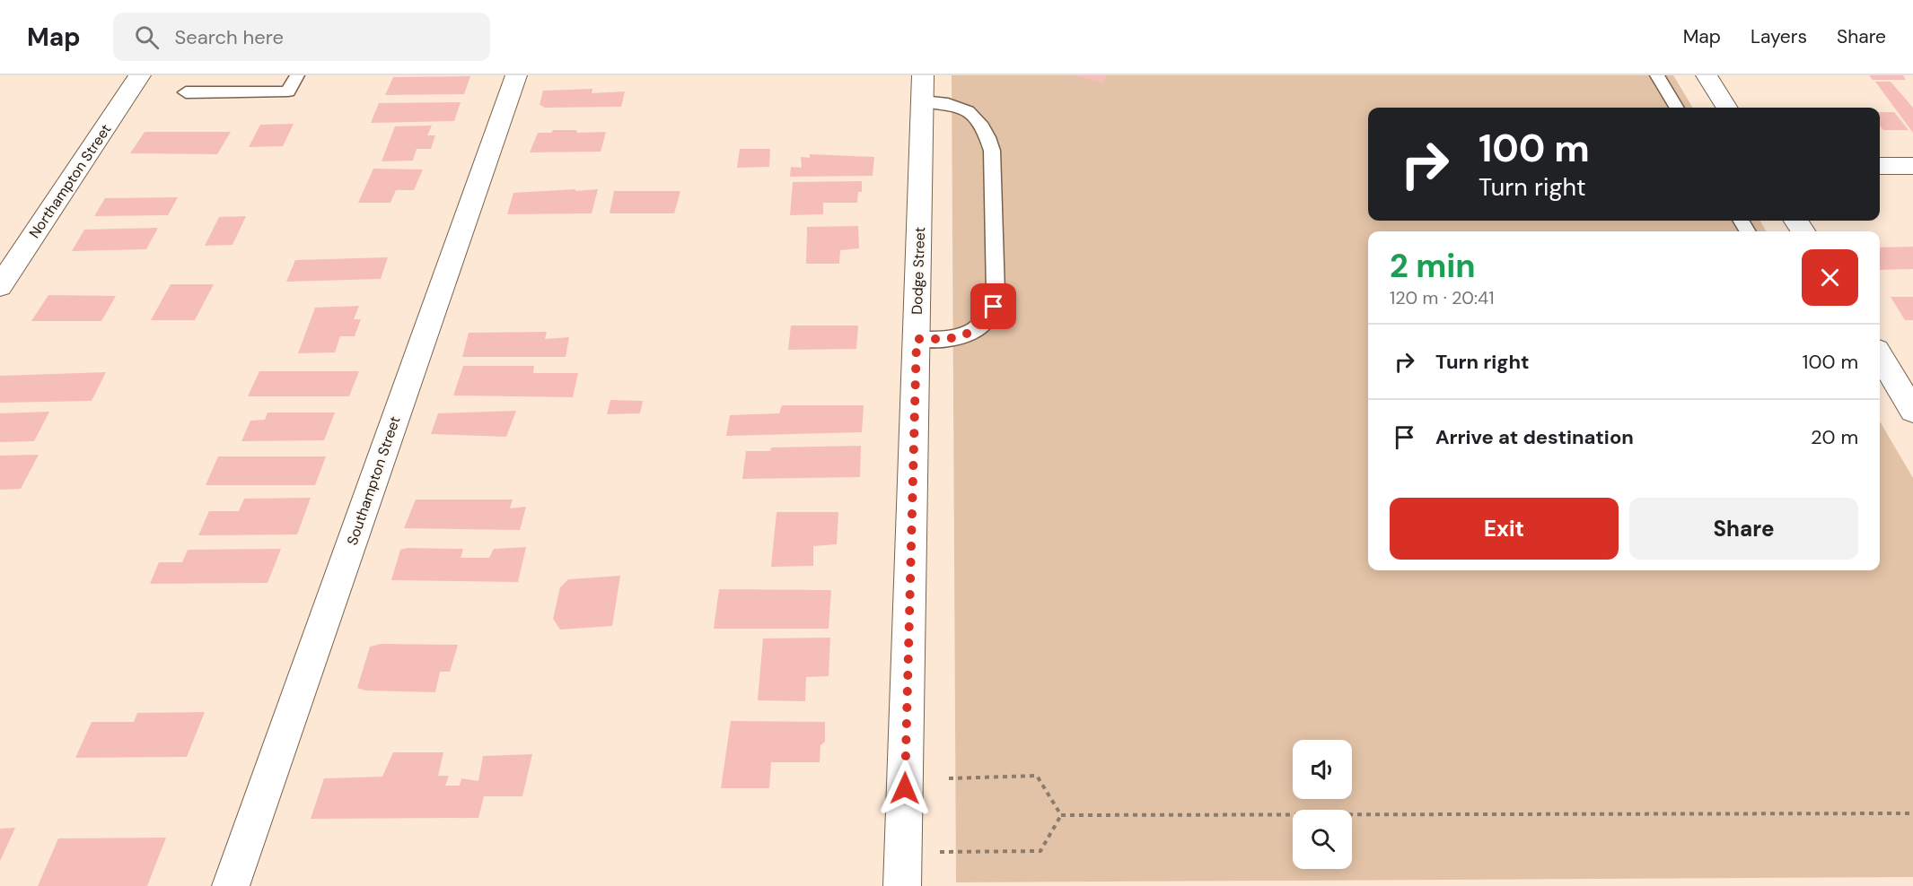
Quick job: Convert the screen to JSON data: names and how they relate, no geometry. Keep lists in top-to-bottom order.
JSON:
{
  "streets": {
    "street": ["Northampton Street", "Dodge Street", "Southampton Street"]
  },
  "page": {
    "header": "Map",
    "search": "Search here",
    "nav": ["Map", "Layers", "Share"],
    "turn": ["100 m", "Turn right"],
    "heading": ["2 min", "120 m · 20:41"],
    "list": [
      {
        "name": "Turn right",
        "value": "100 m"
      },
      {
        "name": "Arrive at destination",
        "value": "20 m"
      }
    ],
    "buttons": ["Exit", "Share"]
  }
}
